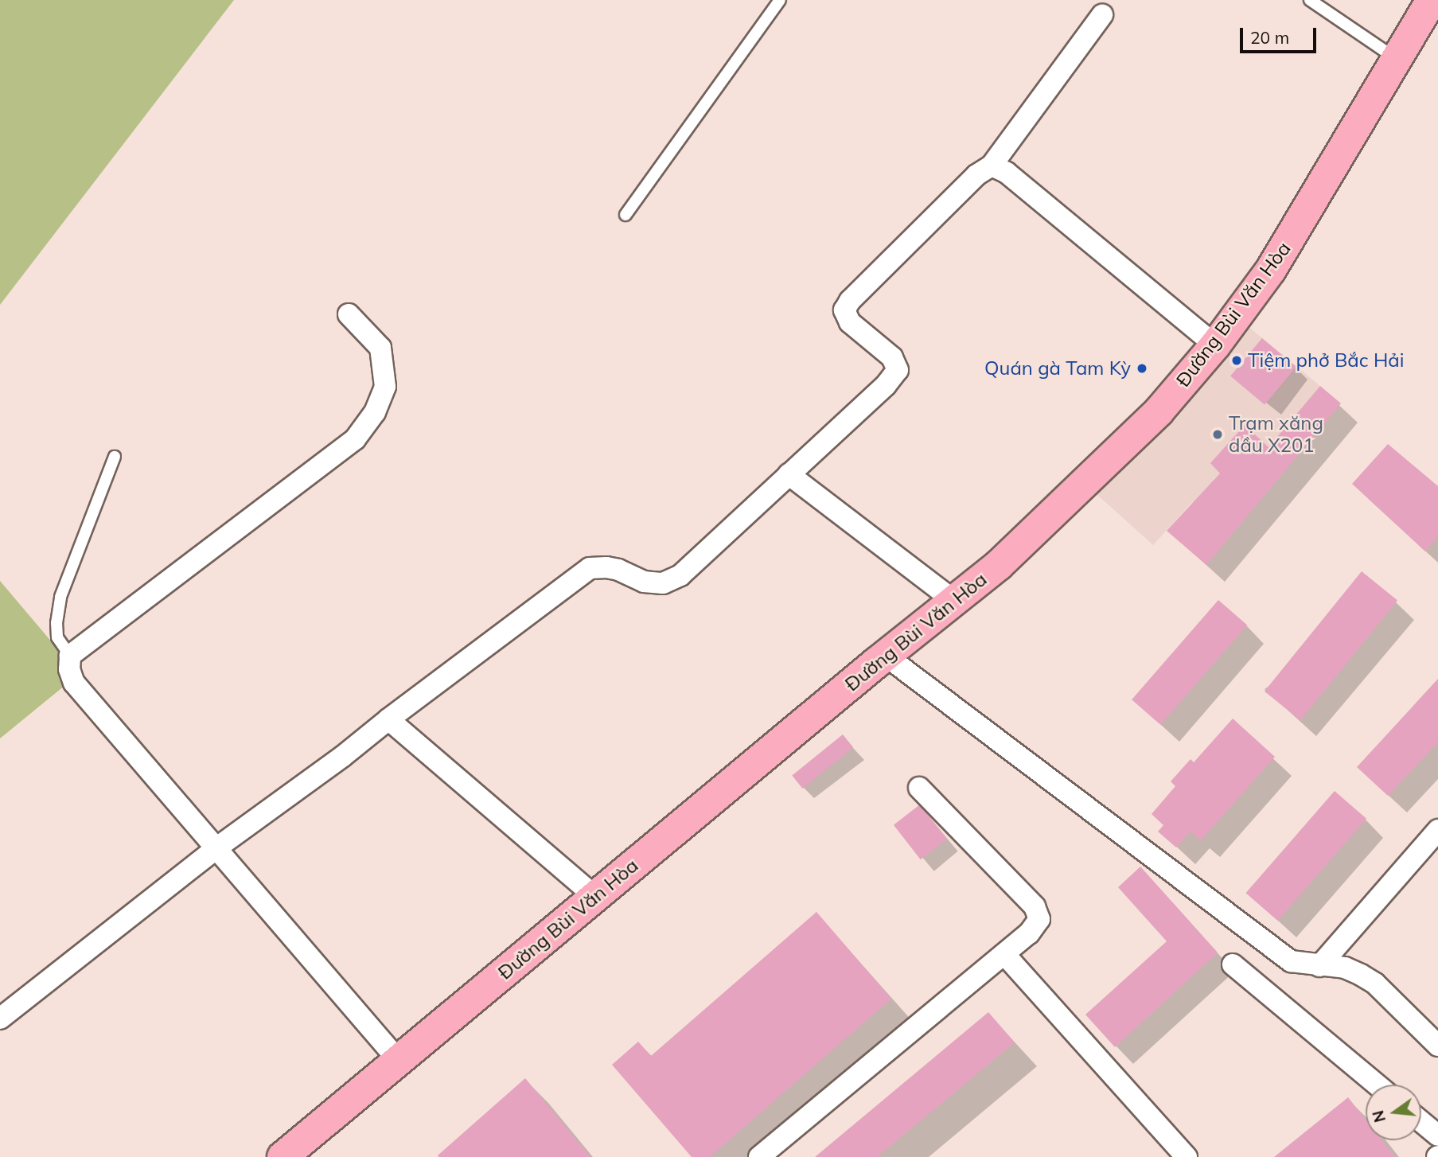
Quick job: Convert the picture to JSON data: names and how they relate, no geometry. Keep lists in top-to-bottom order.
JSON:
{
  "streets": {
    "main road": ["Đường Bùi Văn Hòa"]
  },
  "places": ["Tiệm phở Bắc Hải", "Quán gà Tam Kỳ", "Trạm xăng dầu X201"],
  "scale_bar": "20 m",
  "north": "left"
}
